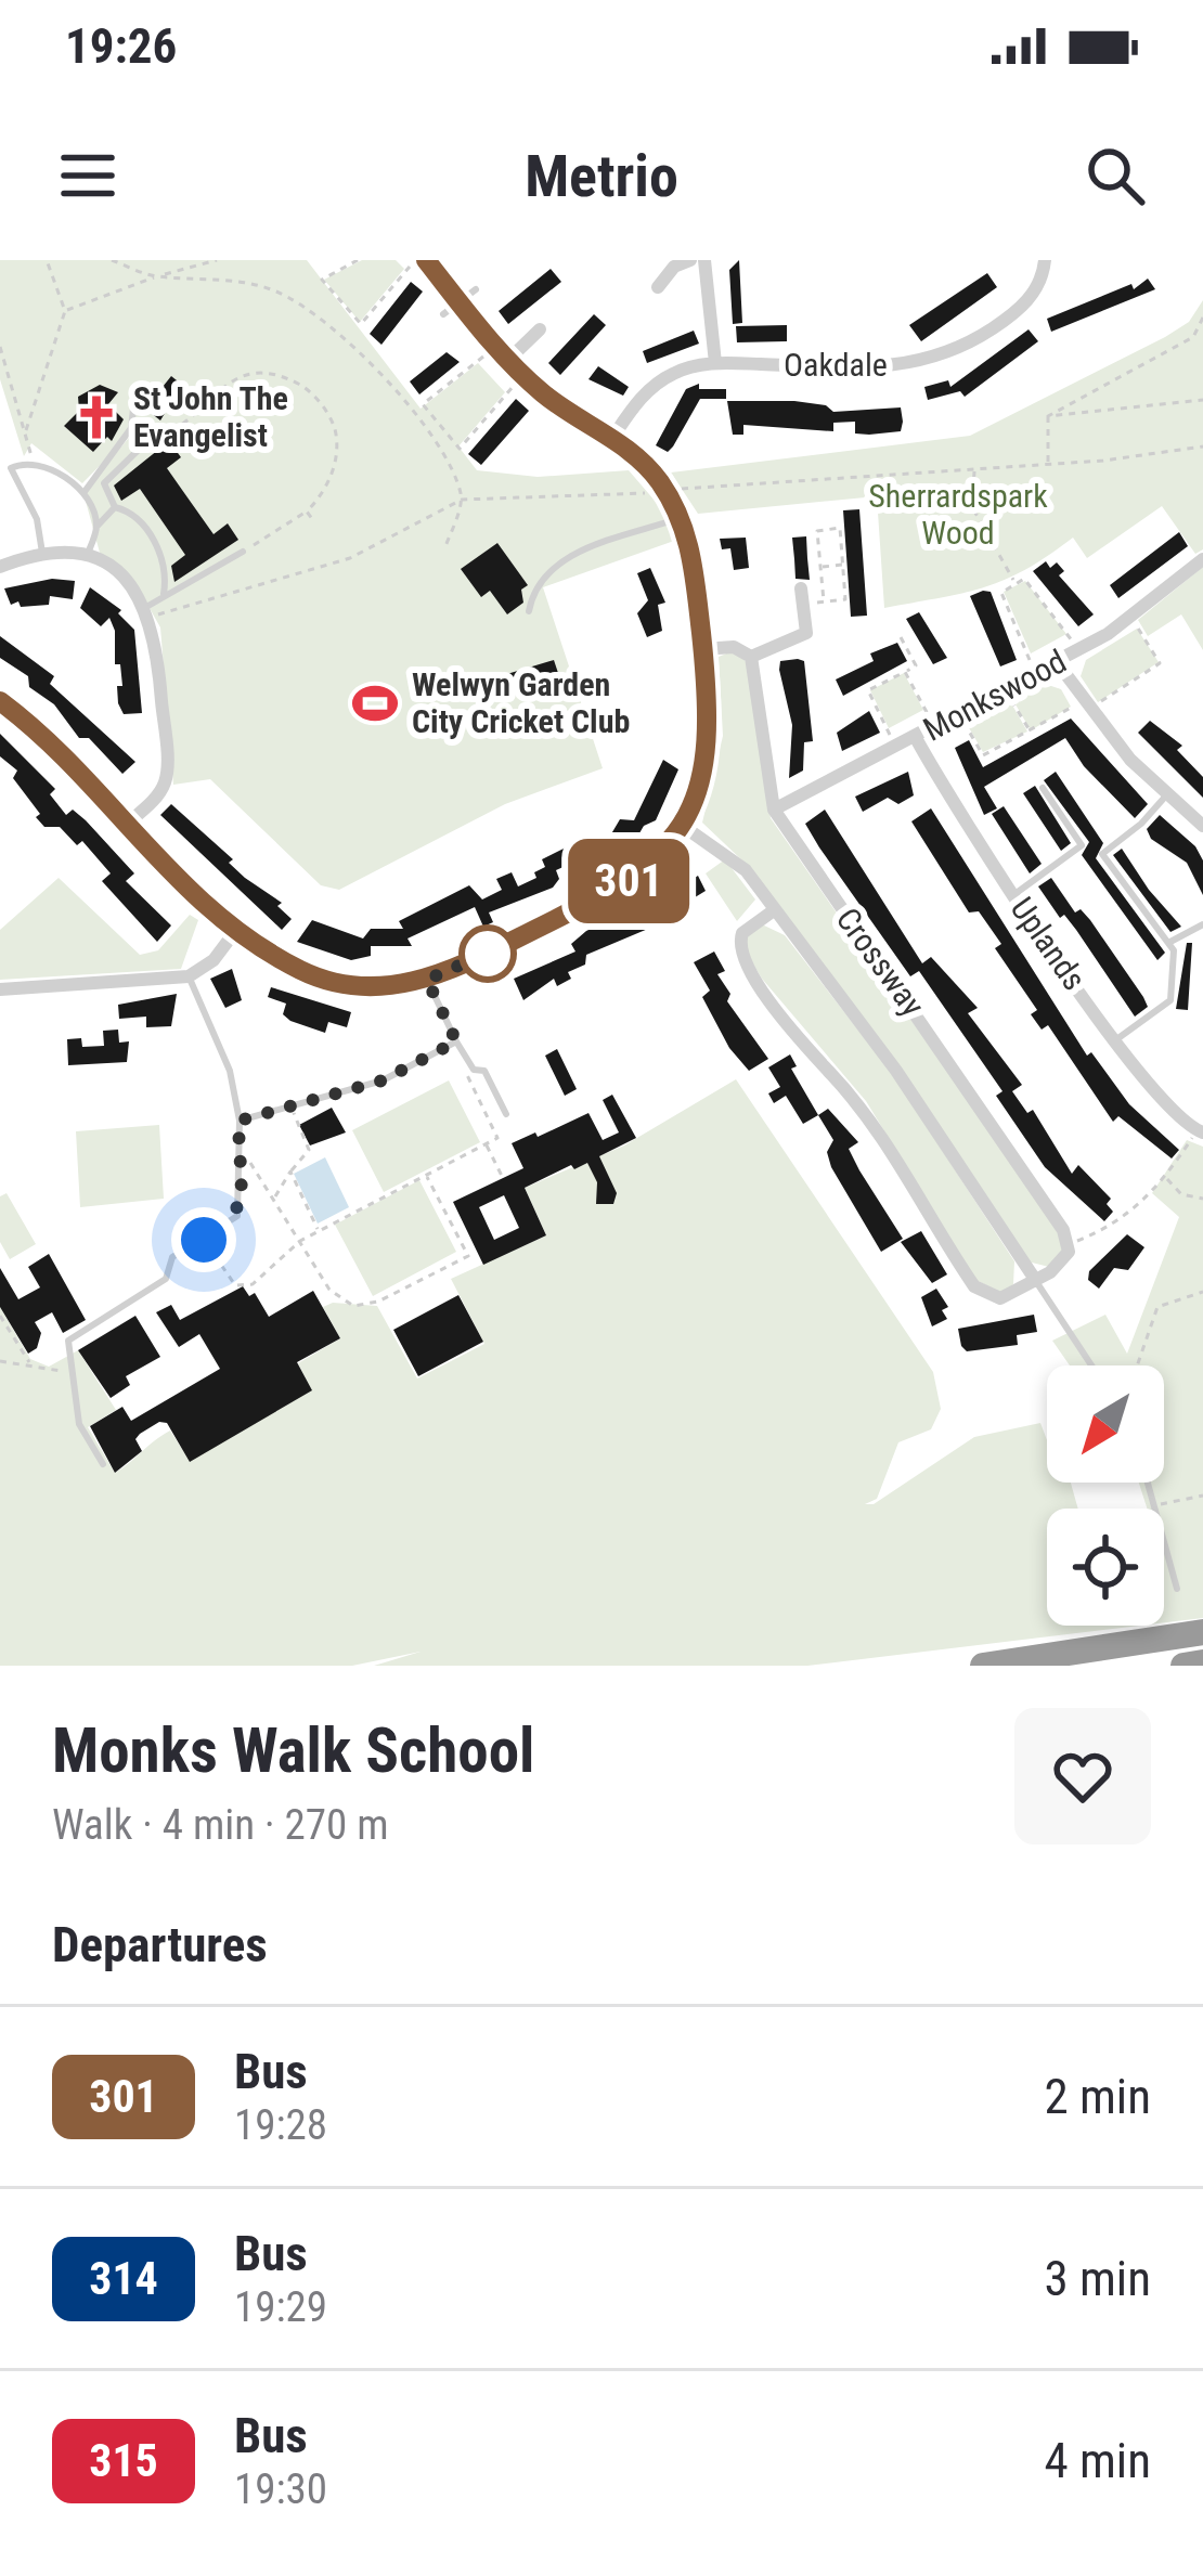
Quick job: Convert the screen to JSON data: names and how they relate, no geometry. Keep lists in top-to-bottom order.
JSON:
{
  "streets": {
    "street": [
      "Oakdale",
      "Monkswood",
      "Uplands",
      "Crossway"
    ]
  },
  "crossings": [
    ["Monkswood", "Uplands"],
    ["Monkswood", "Crossway"]
  ],
  "parks": ["Sherrardspark Wood"],
  "places": {
    "church": ["St John The Evangelist"],
    "sports": ["Welwyn Garden City Cricket Club"]
  },
  "lines": ["bus line 301"],
  "north": "bottom left",
  "page": {
    "status": "19:26",
    "header": "Metrio",
    "on_map": "301",
    "heading": [
      ["Monks Walk School", "Walk · 4 min · 270 m"],
      "Departures"
    ],
    "list": [
      {
        "mark": "301",
        "name": "Bus",
        "note": "19:28",
        "value": "2 min"
      },
      {
        "mark": "314",
        "name": "Bus",
        "note": "19:29",
        "value": "3 min"
      },
      {
        "mark": "315",
        "name": "Bus",
        "note": "19:30",
        "value": "4 min"
      }
    ]
  }
}
